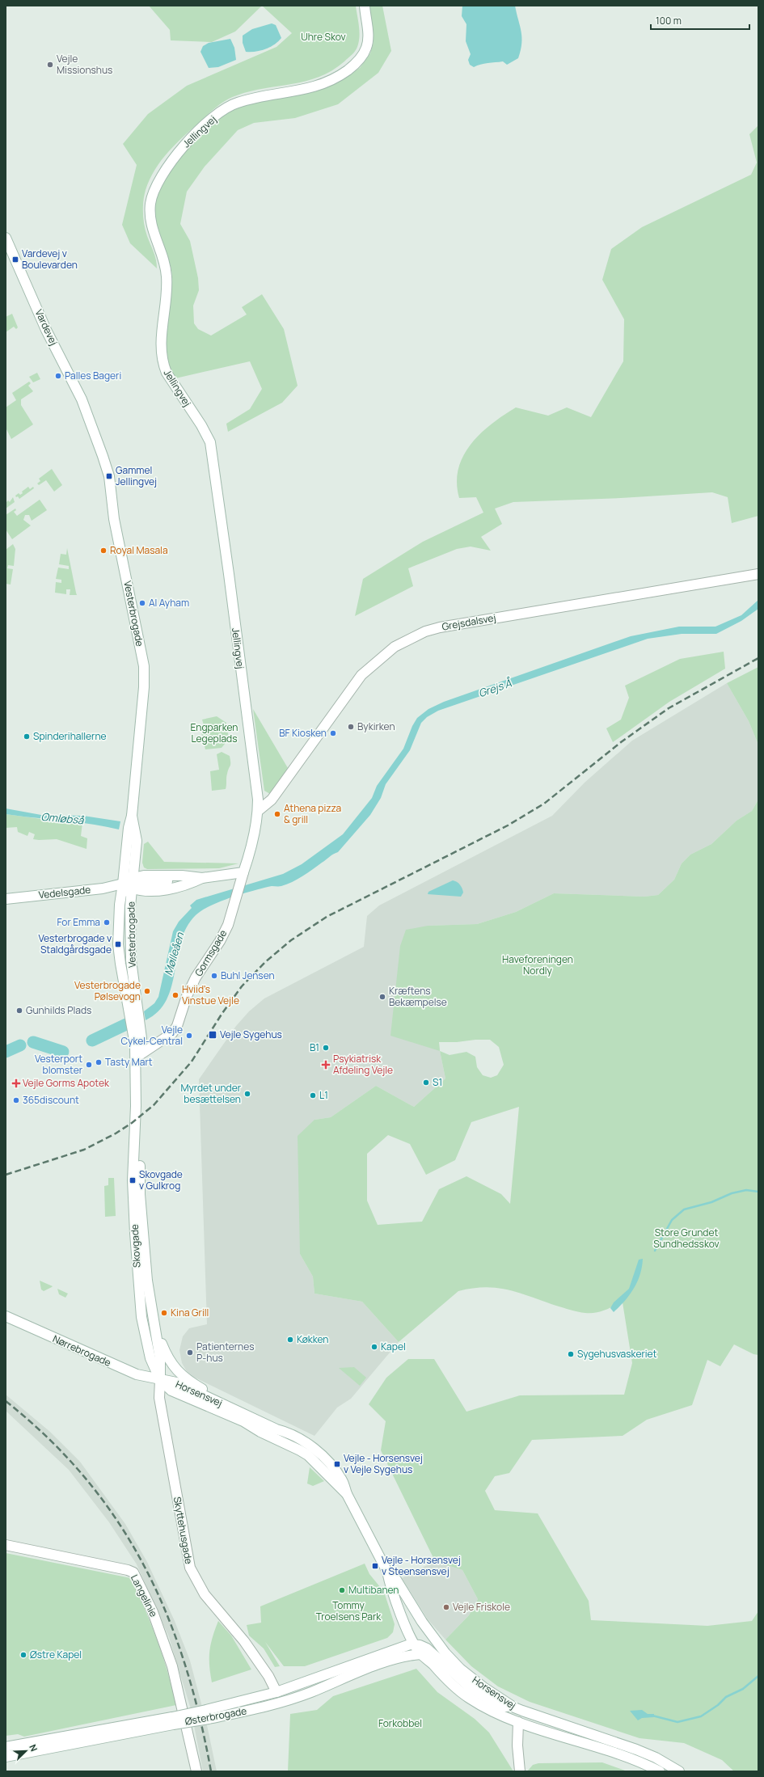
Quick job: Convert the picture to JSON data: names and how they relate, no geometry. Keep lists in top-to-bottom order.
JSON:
{
  "streets": {
    "main road": [
      "Jellingvej",
      "Vardevej",
      "Vesterbrogade",
      "Grejsdalsvej",
      "Vedelsgade",
      "Gormsgade",
      "Skovgade",
      "Nørrebrogade",
      "Horsensvej",
      "Skyttehusgade",
      "Langelinie",
      "Østerbrogade"
    ]
  },
  "crossings": [
    ["Jellingvej", "Grejsdalsvej"],
    ["Jellingvej", "Vedelsgade"],
    ["Jellingvej", "Gormsgade"],
    ["Vardevej", "Vesterbrogade"],
    ["Vesterbrogade", "Vedelsgade"],
    ["Vesterbrogade", "Gormsgade"],
    ["Vesterbrogade", "Skovgade"],
    ["Vedelsgade", "Gormsgade"],
    ["Gormsgade", "Skovgade"],
    ["Skovgade", "Nørrebrogade"],
    ["Skovgade", "Horsensvej"],
    ["Skovgade", "Skyttehusgade"],
    ["Nørrebrogade", "Horsensvej"],
    ["Nørrebrogade", "Skyttehusgade"],
    ["Horsensvej", "Skyttehusgade"],
    ["Horsensvej", "Østerbrogade"],
    ["Skyttehusgade", "Østerbrogade"]
  ],
  "water": ["Grejs Å", "Omløbså", "Mølleåen"],
  "parks": [
    "Uhre Skov",
    "Engparken Legeplads",
    "Haveforeningen Nordly",
    "Store Grundet Sundhedsskov",
    "Tommy Troelsens Park",
    "Forkobbel"
  ],
  "places": {
    "other": [
      "Vejle Missionshus",
      "Palles Bageri",
      "Royal Masala",
      "Al Ayham",
      "Bykirken",
      "BF Kiosken",
      "Spinderihallerne",
      "Athena pizza & grill",
      "For Emma",
      "Buhl Jensen",
      "Vesterbrogade Pølsevogn",
      "Hviid's Vinstue Vejle",
      "Kræftens Bekæmpelse",
      "Gunhilds Plads",
      "Vejle Cykel-Central",
      "B1",
      "Tasty Mart",
      "Vesterport blomster",
      "S1",
      "Myrdet under besættelsen",
      "L1",
      "365discount",
      "Kina Grill",
      "Køkken",
      "Kapel",
      "Patienternes P-hus",
      "Sygehusvaskeriet",
      "Multibanen",
      "Vejle Friskole",
      "Østre Kapel"
    ],
    "transit": [
      "Vardevej v Boulevarden",
      "Gammel Jellingvej",
      "Vesterbrogade v Staldgårdsgade",
      "Vejle Sygehus",
      "Skovgade v Gulkrog",
      "Vejle - Horsensvej v Vejle Sygehus",
      "Vejle - Horsensvej v Steensensvej"
    ],
    "health": ["Psykiatrisk Afdeling Vejle", "Vejle Gorms Apotek"]
  },
  "scale_bar": "100 m",
  "north": "top right"
}
